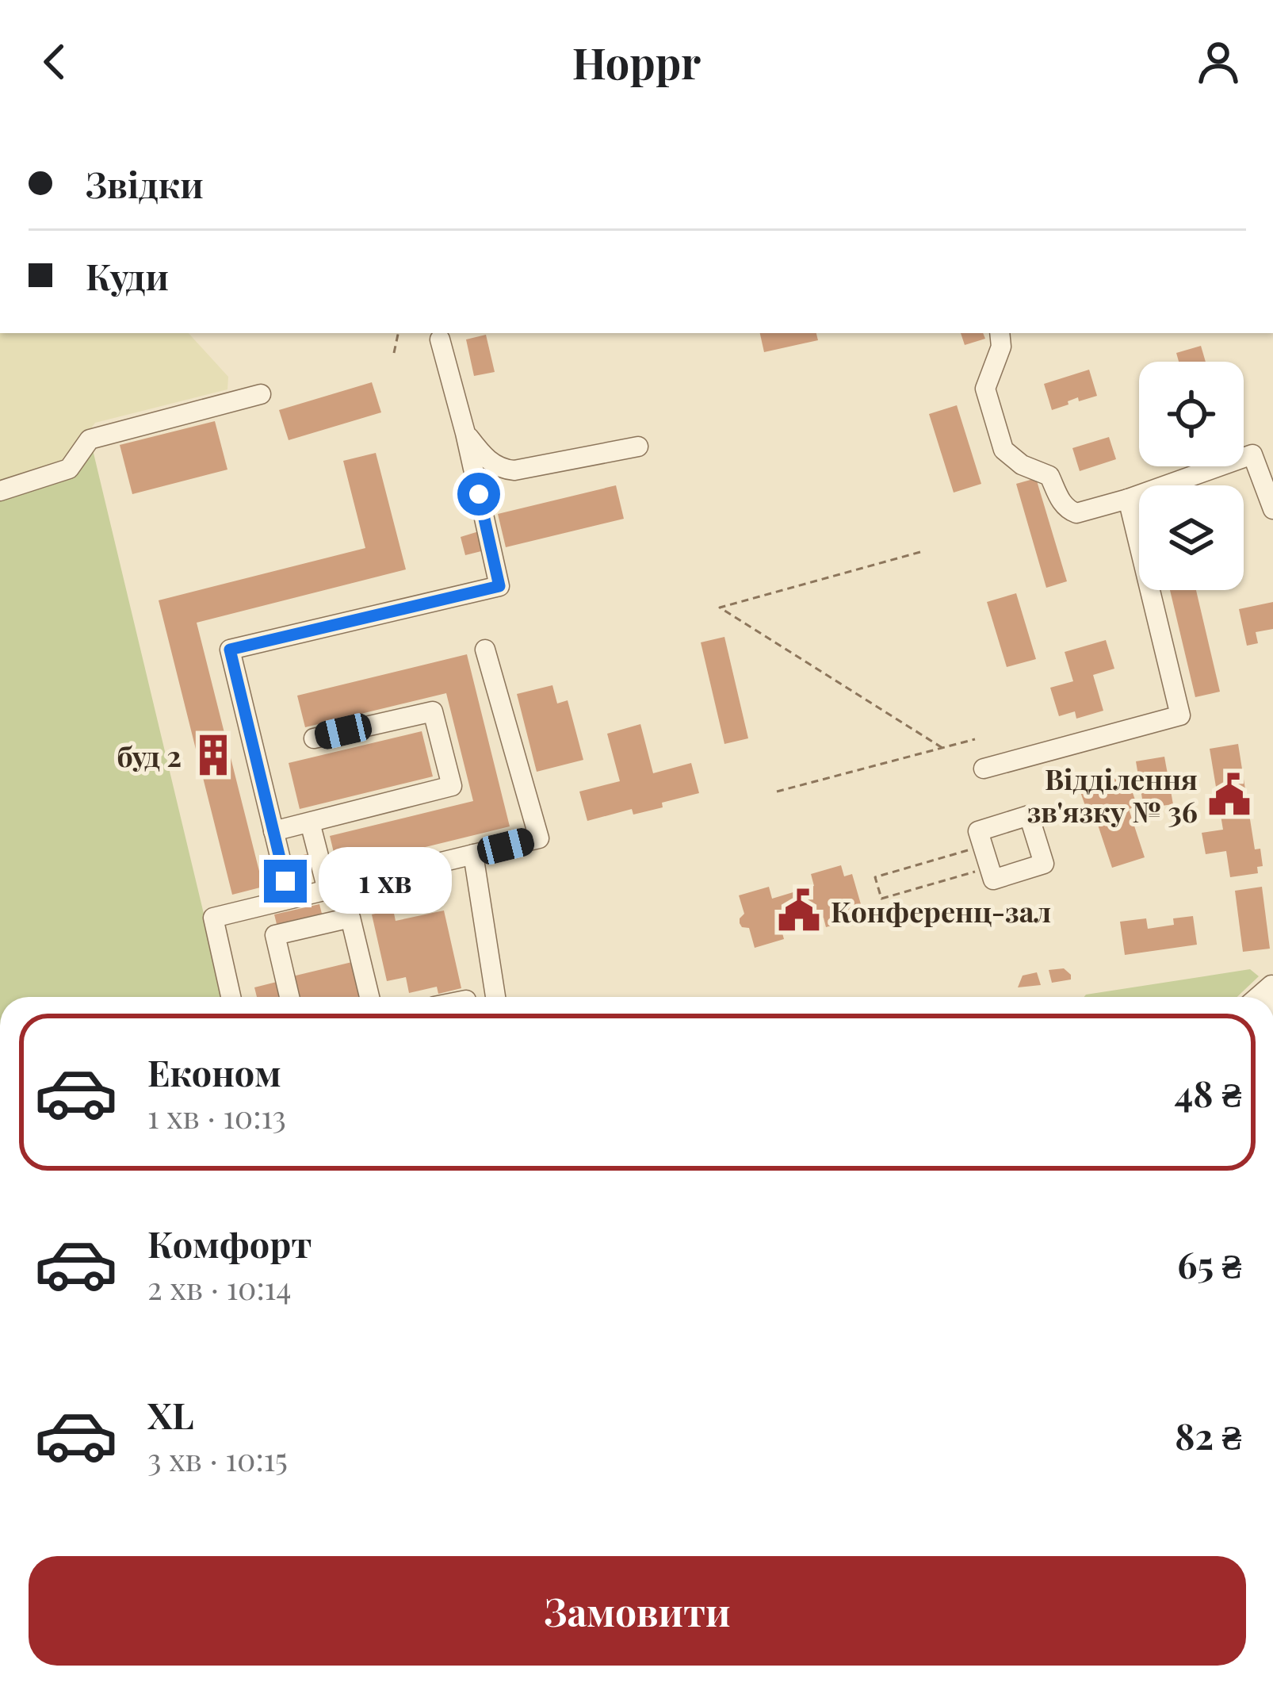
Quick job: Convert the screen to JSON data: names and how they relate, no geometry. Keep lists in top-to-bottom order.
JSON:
{
  "places": {
    "building": ["буд 2"],
    "public building": ["Відділення зв'язку № 36", "Конференц-зал"]
  },
  "page": {
    "header": "Hoppr",
    "banner": ["Звідки", "Куди"],
    "bubble": "1 хв",
    "list": [
      {
        "name": "Економ",
        "note": "1 хв · 10:13",
        "value": "48 ₴"
      },
      {
        "name": "Комфорт",
        "note": "2 хв · 10:14",
        "value": "65 ₴"
      },
      {
        "name": "XL",
        "note": "3 хв · 10:15",
        "value": "82 ₴"
      }
    ],
    "buttons": "Замовити"
  }
}
